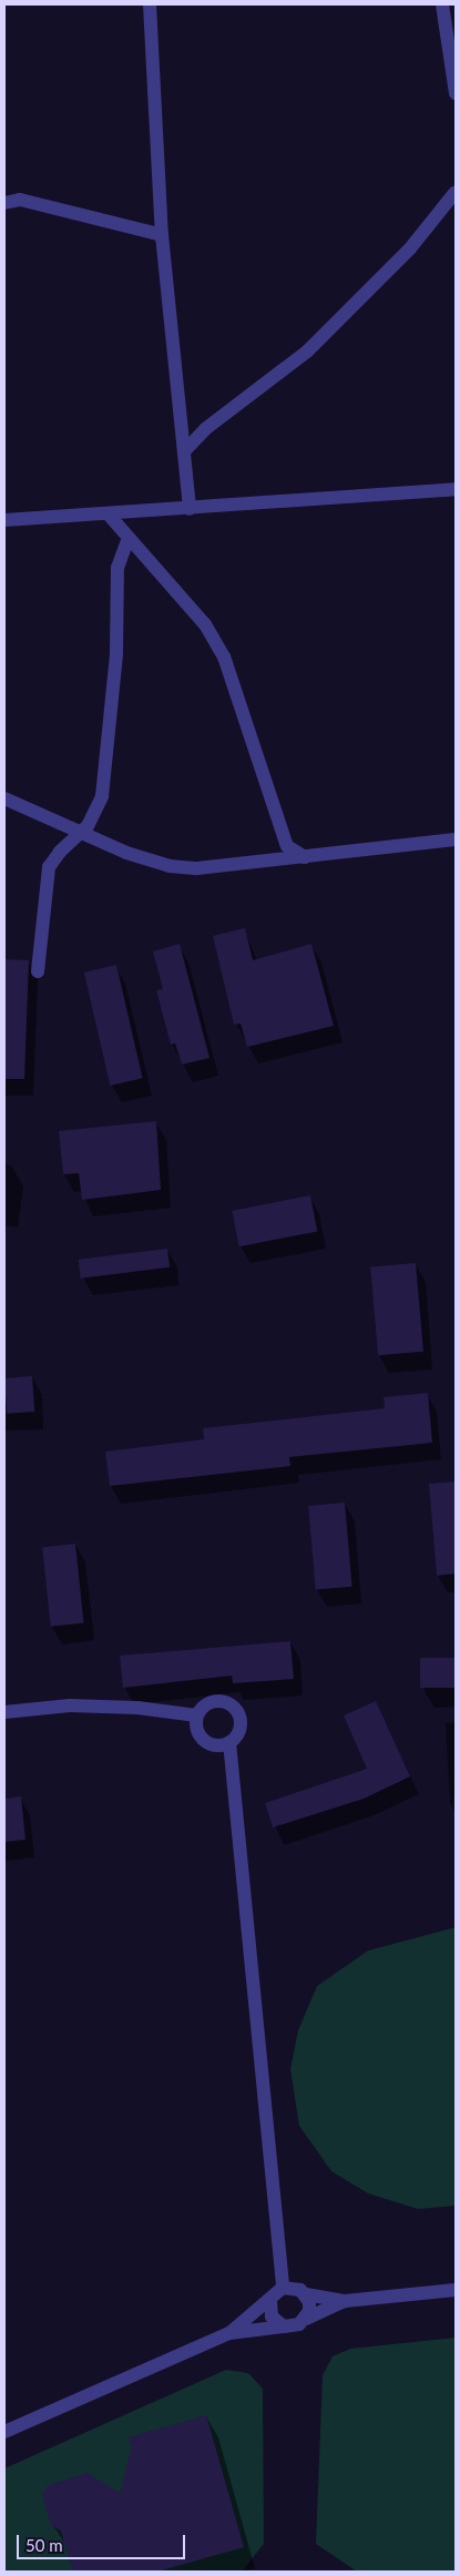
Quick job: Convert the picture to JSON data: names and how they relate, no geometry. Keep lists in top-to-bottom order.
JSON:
{
  "scale_bar": "50 m"
}
